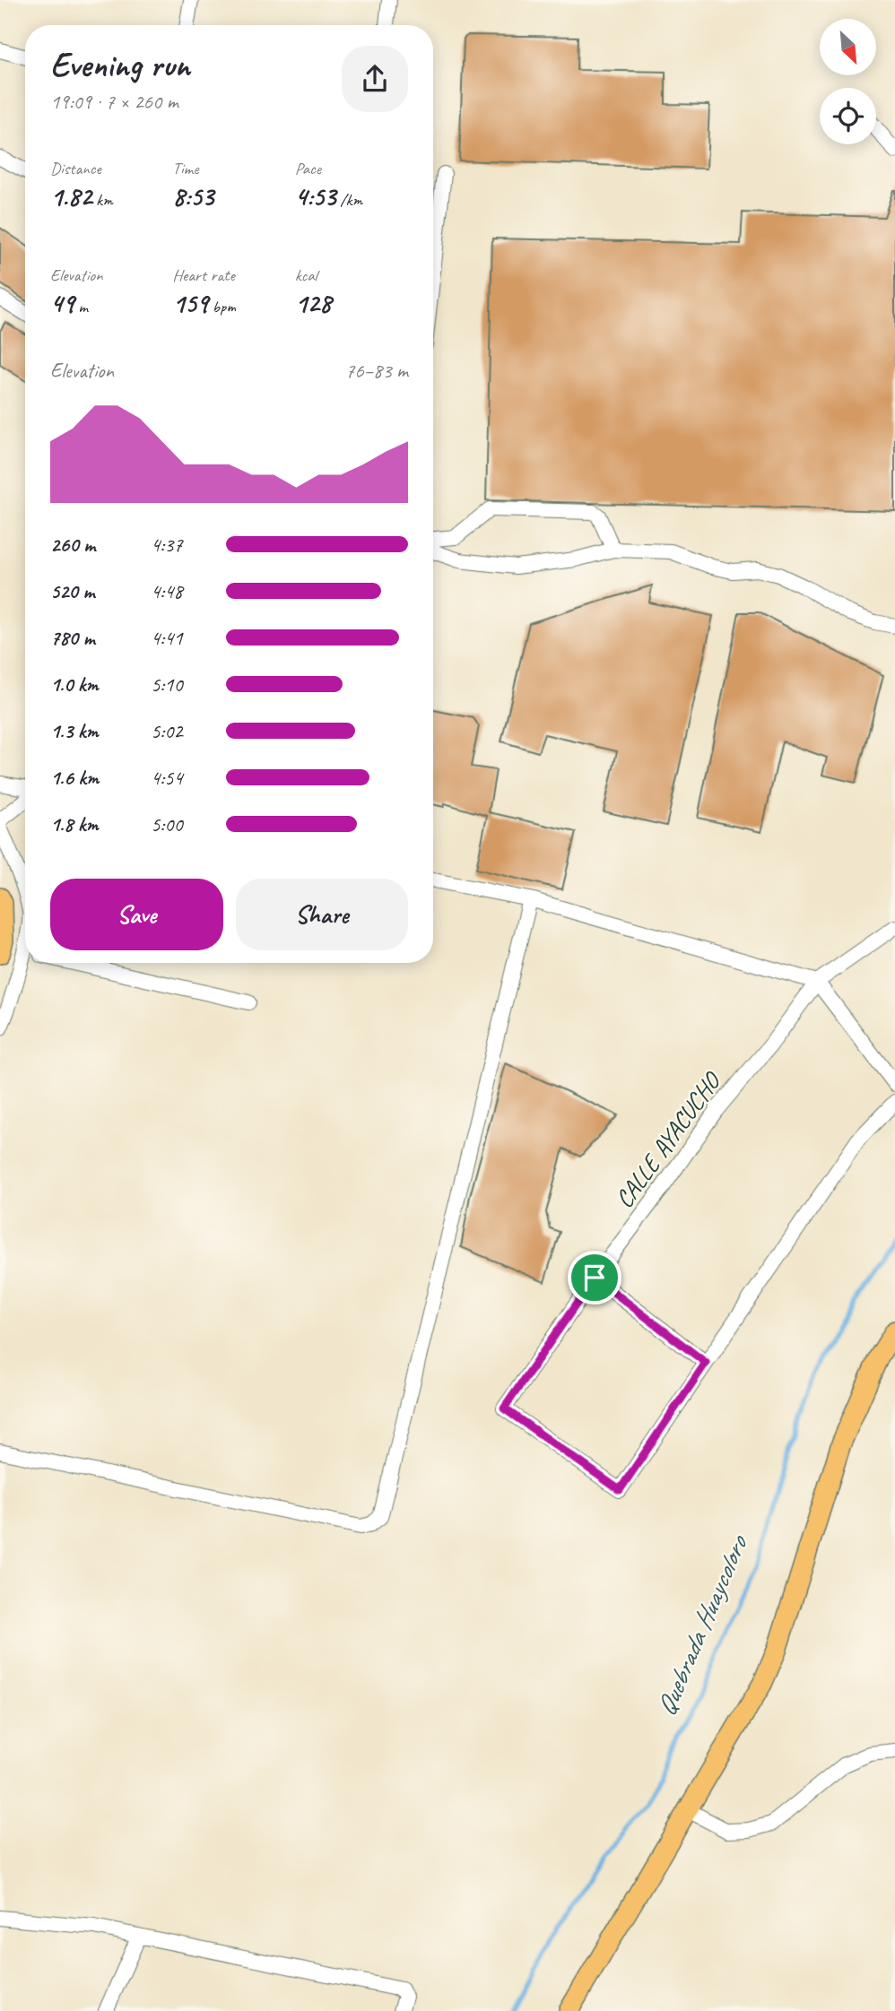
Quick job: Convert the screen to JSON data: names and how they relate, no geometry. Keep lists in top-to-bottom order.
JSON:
{
  "streets": {
    "street": ["CALLE AYACUCHO"]
  },
  "water": ["Quebrada Huaycoloro"],
  "north": "bottom right",
  "page": {
    "heading": ["Evening run", "19:09 · 7 × 260 m"],
    "stats": [
      ["Distance", "1.82 km"],
      ["Time", "8:53"],
      ["Pace", "4:53 /km"],
      ["Elevation", "49 m"],
      ["Heart rate", "159 bpm"],
      ["kcal", "128"]
    ],
    "chart": ["Elevation", "76–83 m"],
    "list": [
      {
        "name": "260 m",
        "note": "4:37"
      },
      {
        "name": "520 m",
        "note": "4:48"
      },
      {
        "name": "780 m",
        "note": "4:41"
      },
      {
        "name": "1.0 km",
        "note": "5:10"
      },
      {
        "name": "1.3 km",
        "note": "5:02"
      },
      {
        "name": "1.6 km",
        "note": "4:54"
      },
      {
        "name": "1.8 km",
        "note": "5:00"
      }
    ],
    "buttons": ["Save", "Share"]
  }
}
